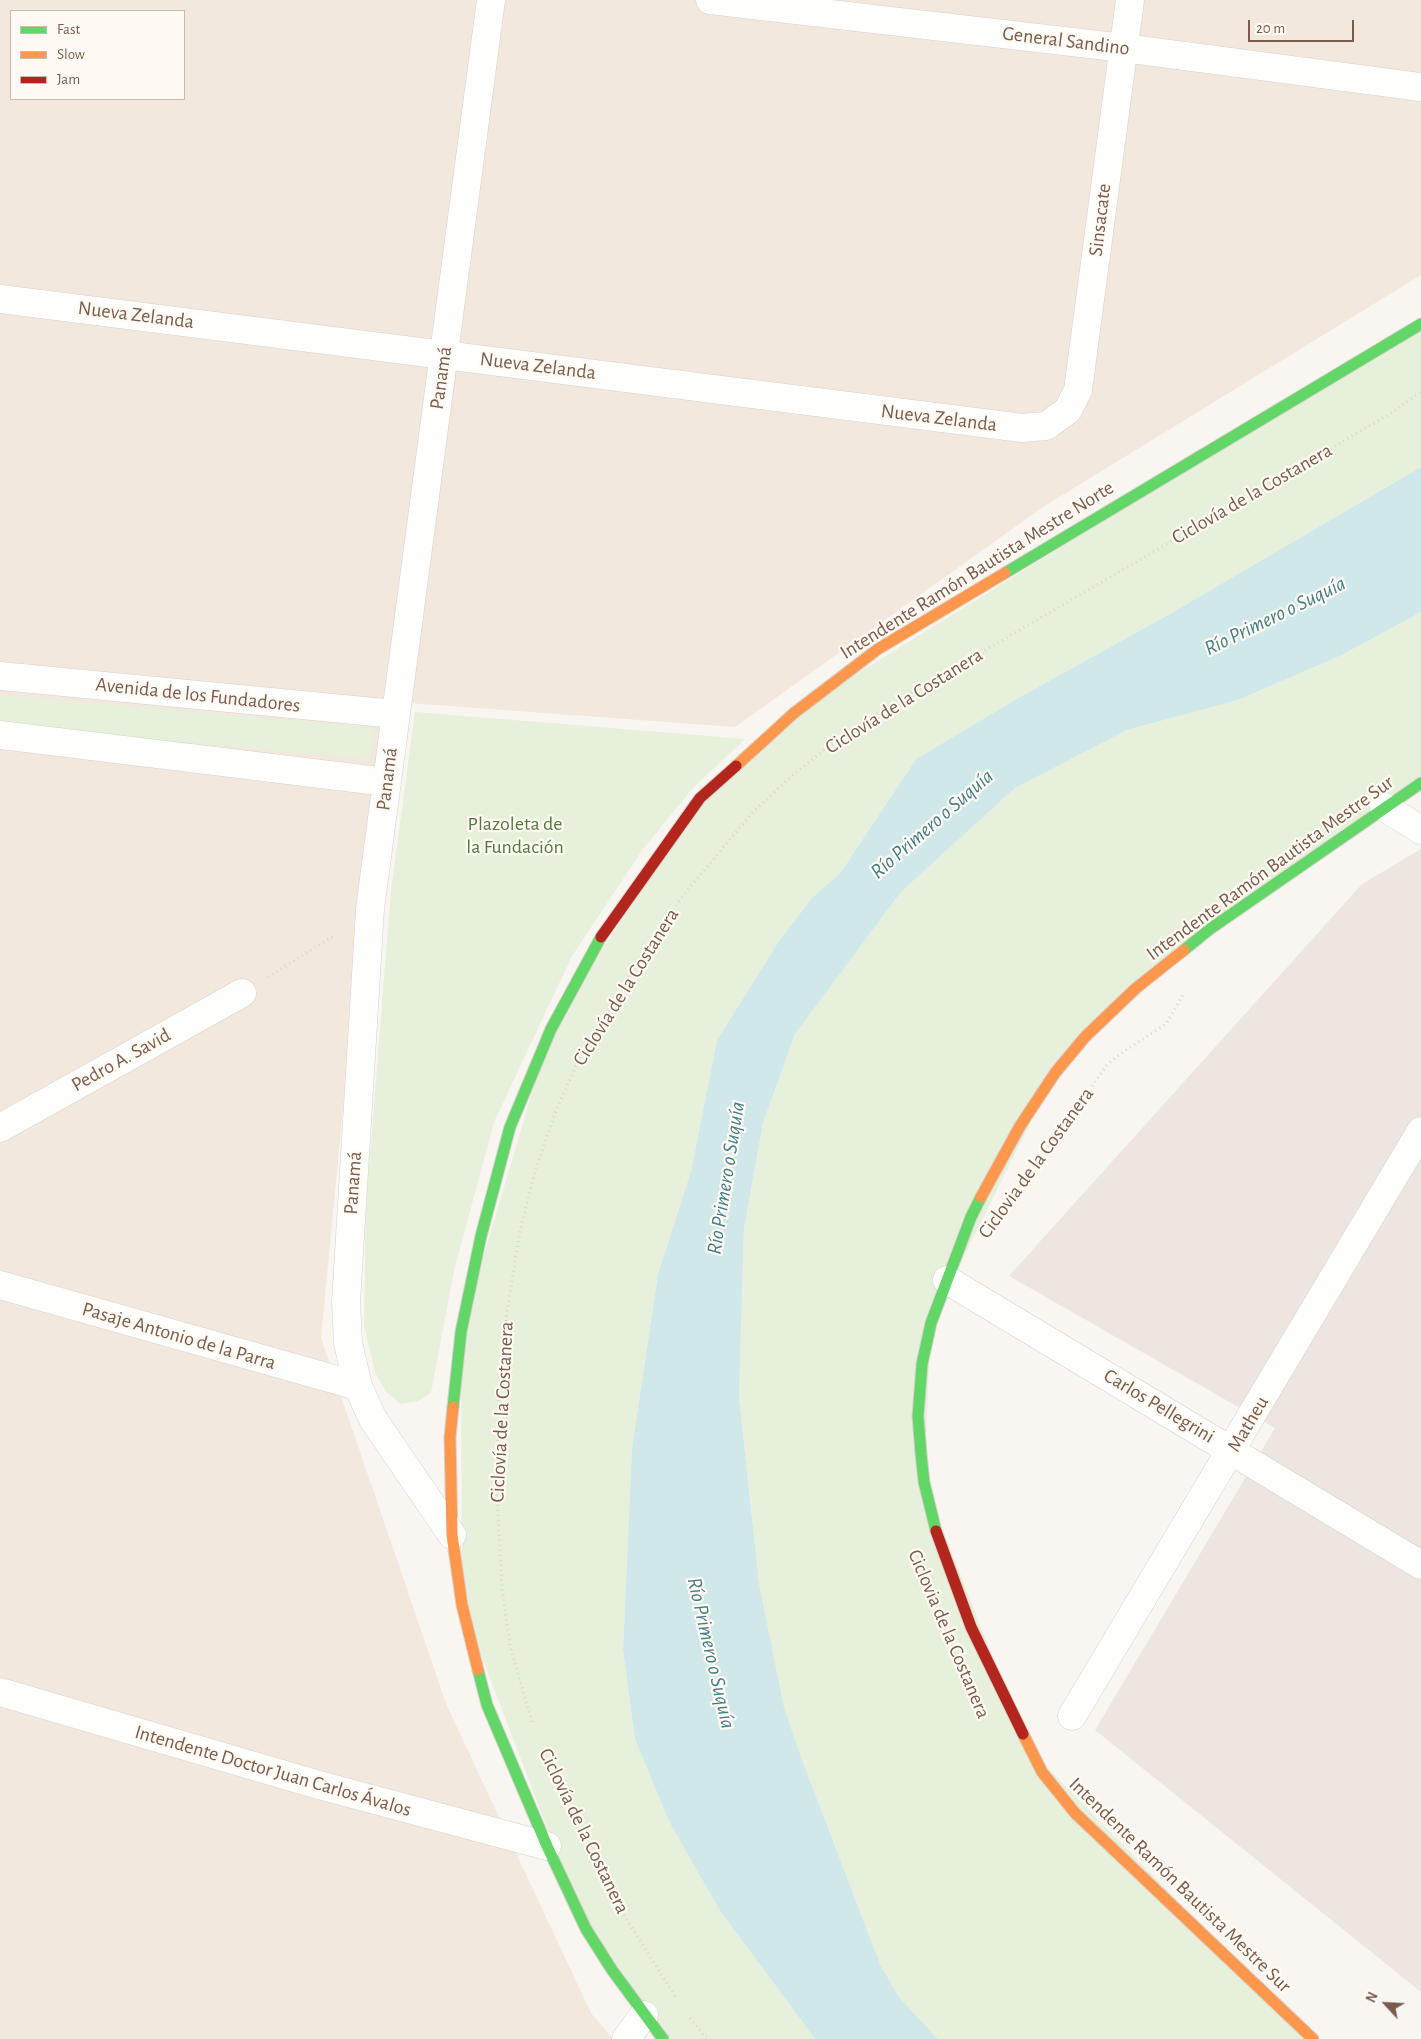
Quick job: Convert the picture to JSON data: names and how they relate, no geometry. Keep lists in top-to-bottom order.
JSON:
{
  "streets": {
    "main road": ["Intendente Ramón Bautista Mestre Norte", "Intendente Ramón Bautista Mestre Sur"],
    "street": [
      "General Sandino",
      "Sinsacate",
      "Nueva Zelanda",
      "Panamá",
      "Avenida de los Fundadores",
      "Pedro A. Savid",
      "Pasaje Antonio de la Parra",
      "Carlos Pellegrini",
      "Matheu",
      "Intendente Doctor Juan Carlos Ávalos"
    ],
    "path": ["Ciclovía de la Costanera", "Ciclovia de la Costanera"]
  },
  "crossings": [
    ["General Sandino", "Sinsacate"],
    ["Sinsacate", "Nueva Zelanda"],
    ["Nueva Zelanda", "Panamá"],
    ["Panamá", "Intendente Ramón Bautista Mestre Norte"],
    ["Panamá", "Avenida de los Fundadores"],
    ["Panamá", "Pasaje Antonio de la Parra"],
    ["Intendente Ramón Bautista Mestre Norte", "Intendente Doctor Juan Carlos Ávalos"],
    ["Intendente Ramón Bautista Mestre Sur", "Carlos Pellegrini"],
    ["Carlos Pellegrini", "Matheu"]
  ],
  "water": ["Río Primero o Suquía"],
  "parks": ["Plazoleta de la Fundación"],
  "legend": ["Fast", "Slow", "Jam"],
  "scale_bar": "20 m",
  "north": "top left"
}
